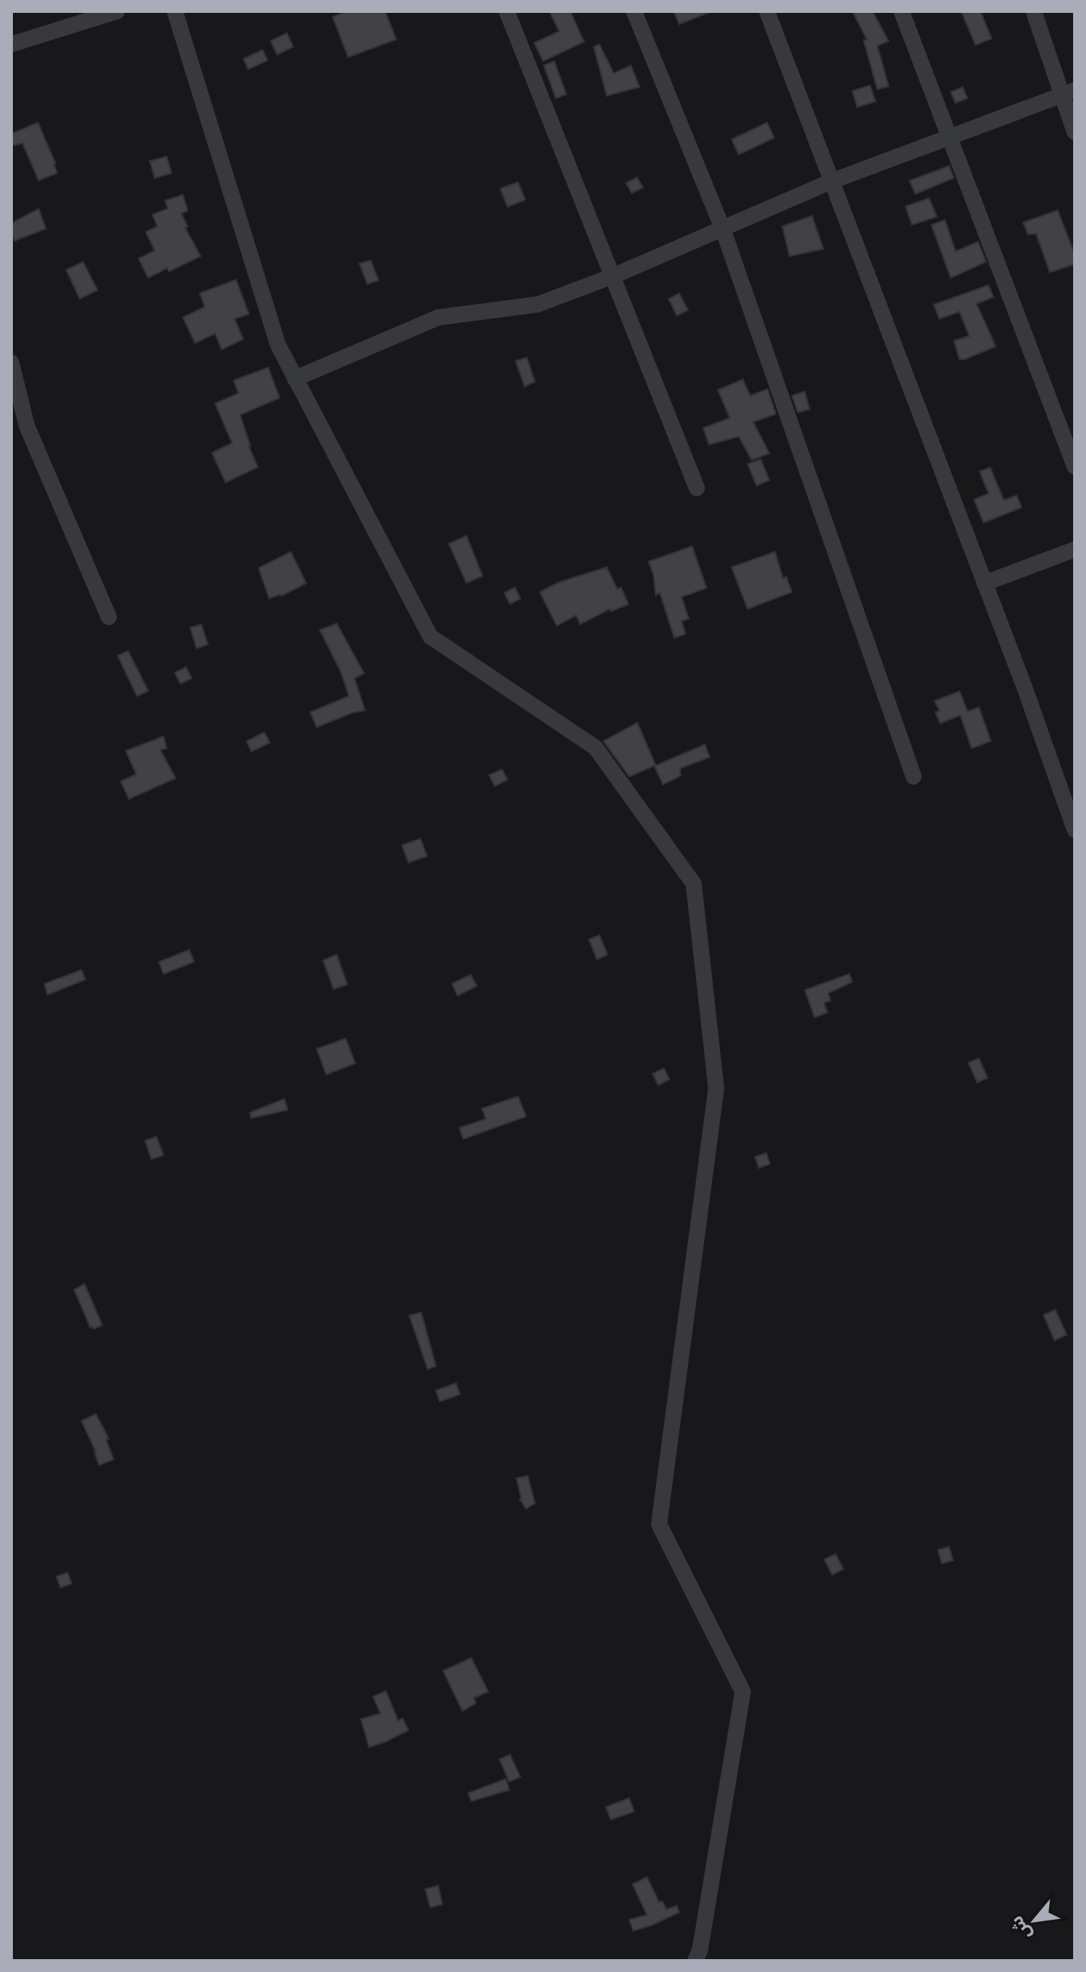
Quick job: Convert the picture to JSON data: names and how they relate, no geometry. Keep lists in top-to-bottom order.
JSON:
{
  "north": "bottom left"
}
